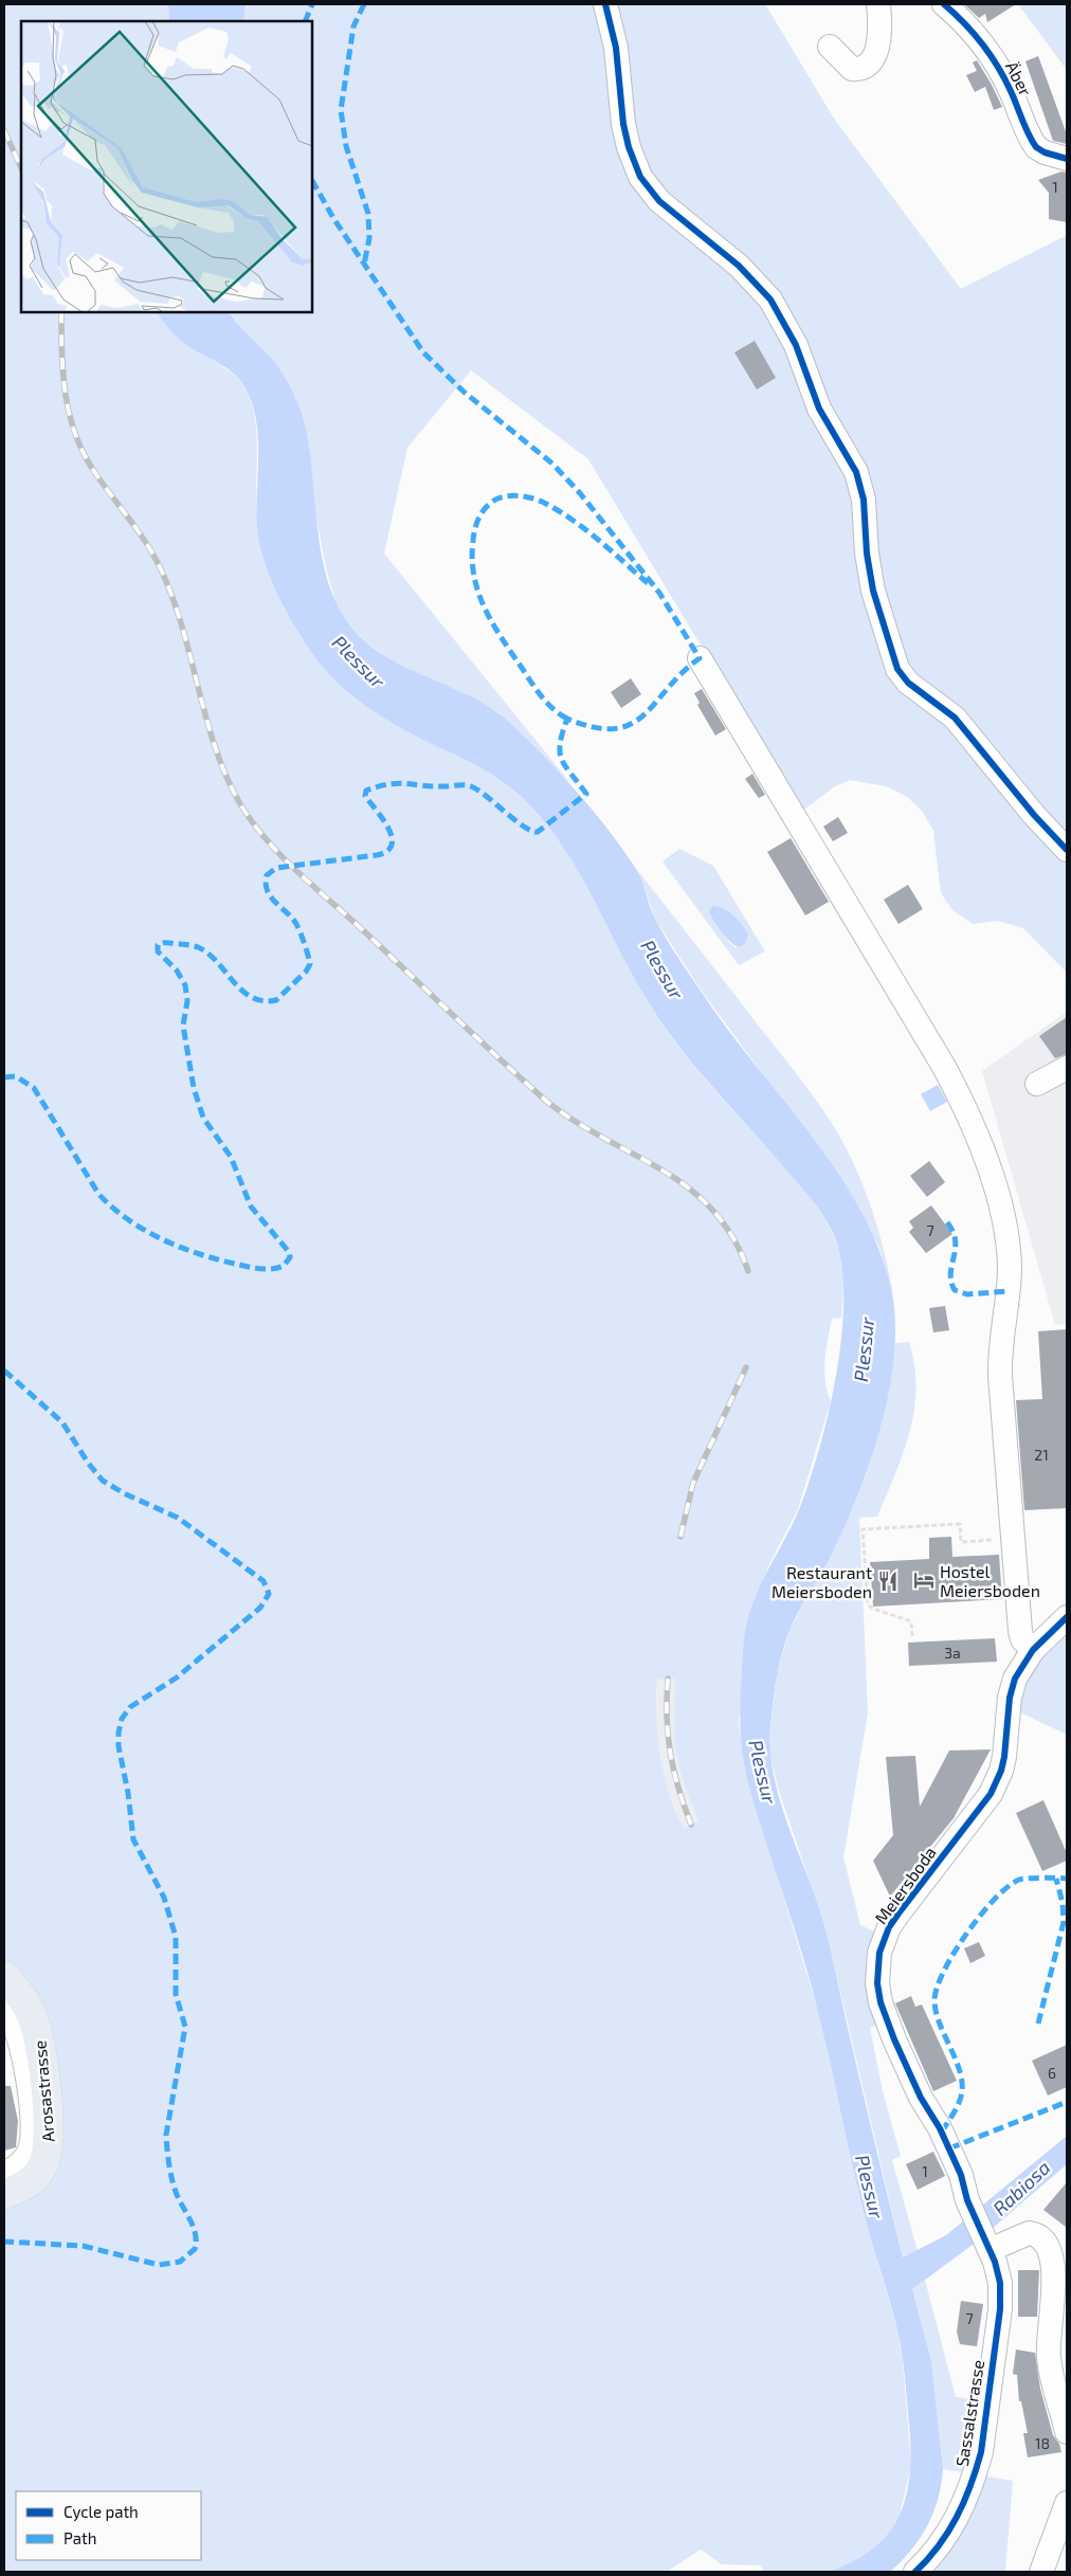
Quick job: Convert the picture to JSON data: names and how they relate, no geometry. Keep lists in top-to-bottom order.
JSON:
{
  "streets": {
    "main road": ["Arosastrasse"],
    "street": ["Äber", "Meiersboda", "Sassalstrasse"]
  },
  "crossings": [
    ["Meiersboda", "Sassalstrasse"]
  ],
  "water": ["Plessur", "Rabiosa"],
  "places": {
    "hotel": ["Hostel Meiersboden"],
    "restaurant": ["Restaurant Meiersboden"]
  },
  "house_numbers": [
    "1",
    "7",
    "21",
    "3a",
    "6",
    "1",
    "7",
    "18"
  ],
  "legend": ["Cycle path", "Path"]
}
